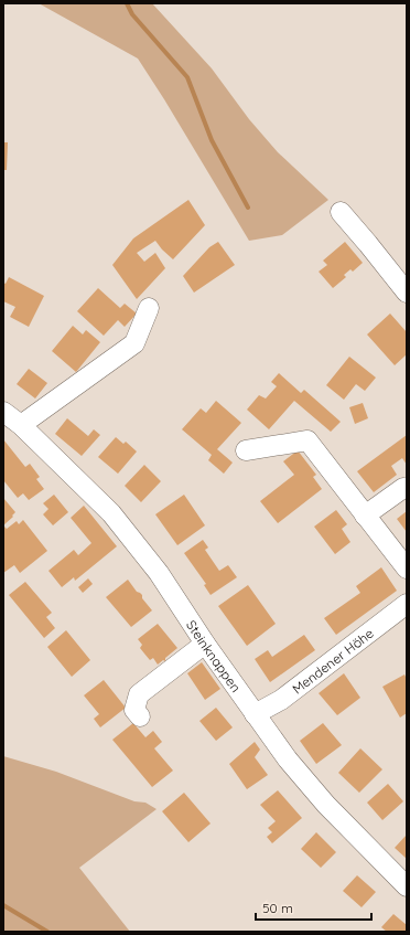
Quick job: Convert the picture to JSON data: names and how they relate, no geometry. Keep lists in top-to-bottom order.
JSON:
{
  "streets": {
    "street": ["Steinknappen", "Mendener Höhe"]
  },
  "crossings": [
    ["Steinknappen", "Mendener Höhe"]
  ],
  "scale_bar": "50 m"
}
